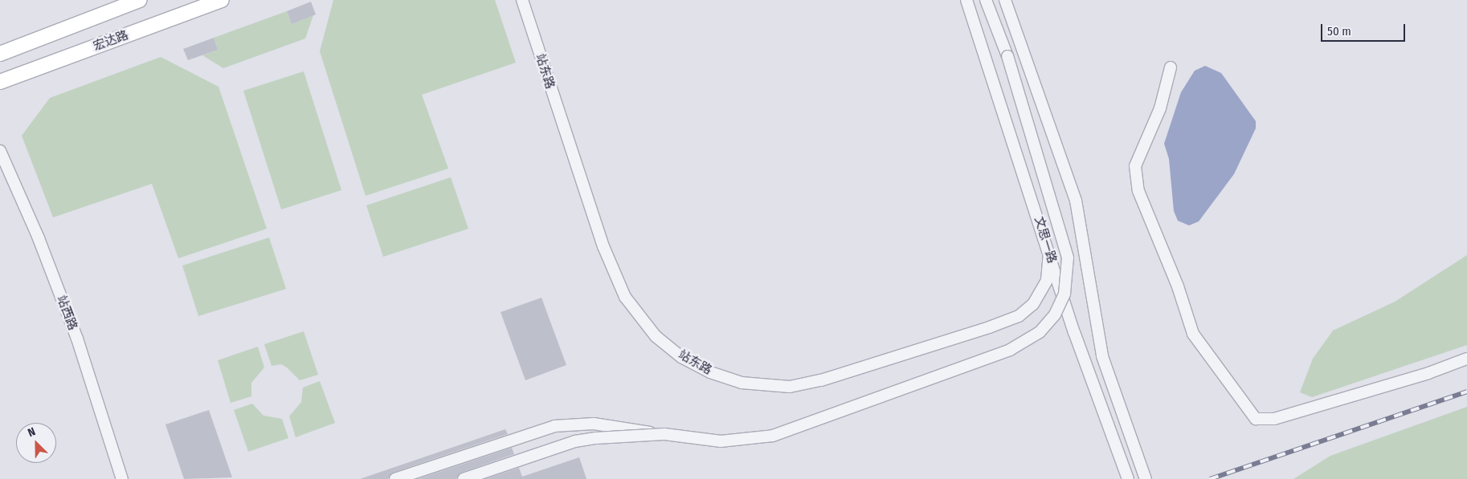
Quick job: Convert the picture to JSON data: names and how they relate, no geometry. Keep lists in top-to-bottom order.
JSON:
{
  "streets": {
    "main road": ["宏达路"],
    "street": ["站东路", "文思一路", "站西路"]
  },
  "crossings": [
    ["站东路", "文思一路"]
  ],
  "scale_bar": "50 m",
  "north": "top left"
}
